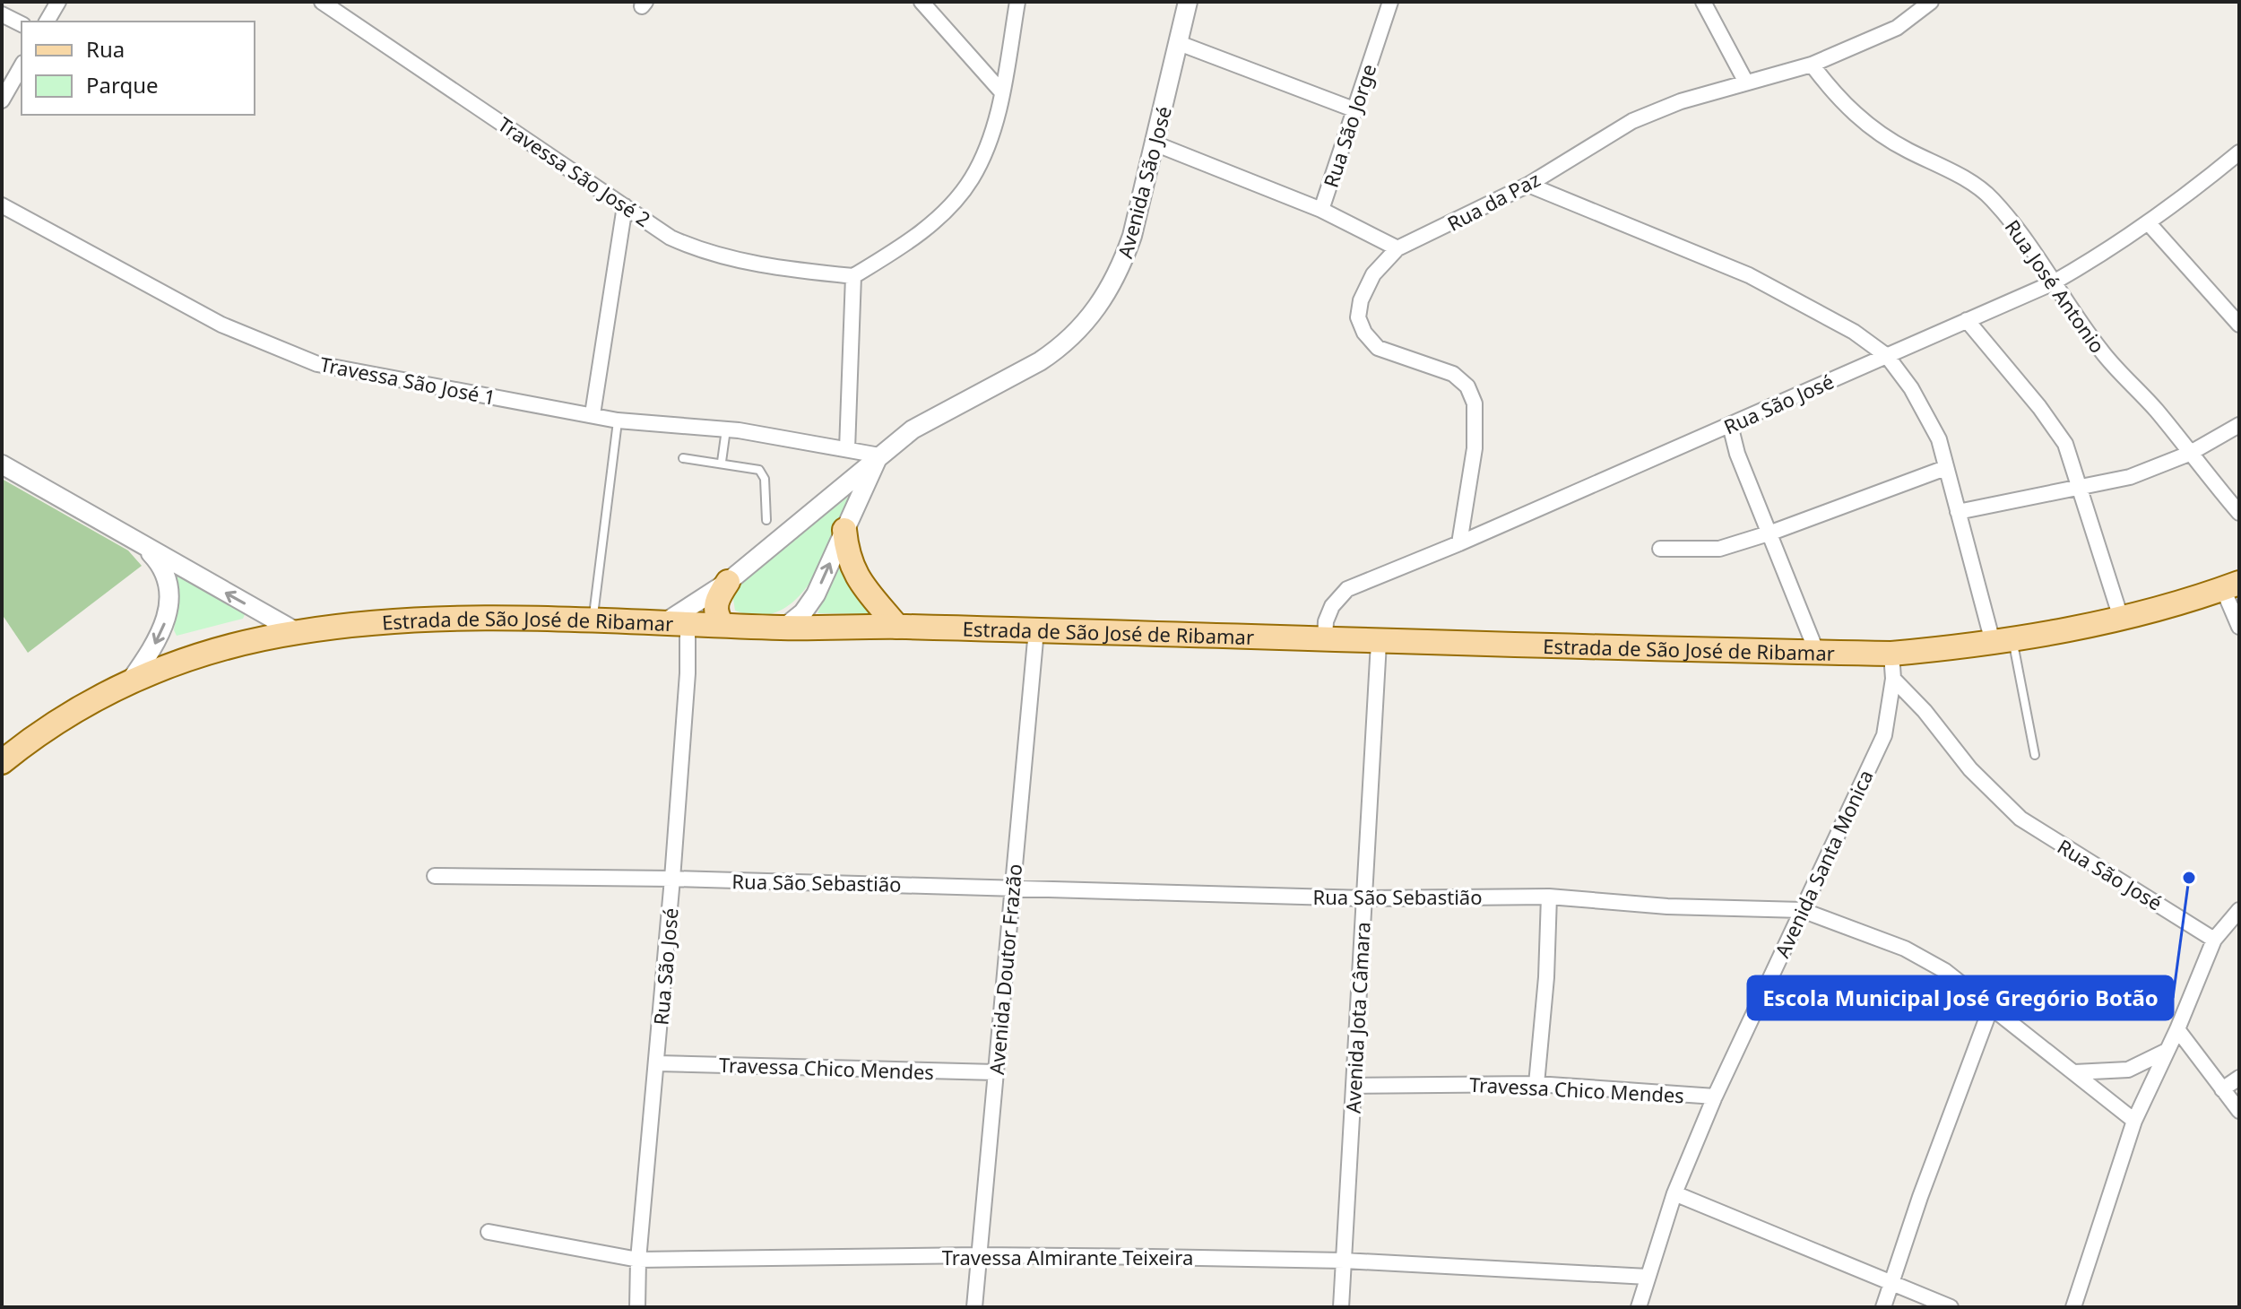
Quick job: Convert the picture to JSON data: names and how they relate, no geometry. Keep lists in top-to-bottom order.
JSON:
{
  "streets": {
    "main road": ["Estrada de São José de Ribamar"],
    "street": [
      "Rua São Jorge",
      "Travessa São José 2",
      "Avenida São José",
      "Rua da Paz",
      "Rua José Antonio",
      "Travessa São José 1",
      "Rua São José",
      "Avenida Santa Monica",
      "Rua São Sebastião",
      "Avenida Doutor Frazão",
      "Avenida Jota Câmara",
      "Travessa Chico Mendes",
      "Travessa Almirante Teixeira"
    ]
  },
  "crossings": [
    ["Rua São Jorge", "Rua da Paz"],
    ["Avenida São José", "Travessa São José 1"],
    ["Avenida São José", "Estrada de São José de Ribamar"],
    ["Rua da Paz", "Rua José Antonio"],
    ["Rua da Paz", "Rua São José"],
    ["Rua José Antonio", "Rua São José"],
    ["Rua São José", "Estrada de São José de Ribamar"],
    ["Rua São José", "Avenida Santa Monica"],
    ["Rua São José", "Rua São Sebastião"],
    ["Rua São José", "Travessa Chico Mendes"],
    ["Rua São José", "Travessa Almirante Teixeira"],
    ["Estrada de São José de Ribamar", "Avenida Santa Monica"],
    ["Estrada de São José de Ribamar", "Avenida Doutor Frazão"],
    ["Estrada de São José de Ribamar", "Avenida Jota Câmara"],
    ["Avenida Santa Monica", "Rua São Sebastião"],
    ["Avenida Santa Monica", "Travessa Chico Mendes"],
    ["Avenida Santa Monica", "Travessa Almirante Teixeira"],
    ["Rua São Sebastião", "Avenida Doutor Frazão"],
    ["Rua São Sebastião", "Avenida Jota Câmara"],
    ["Avenida Doutor Frazão", "Travessa Chico Mendes"],
    ["Avenida Doutor Frazão", "Travessa Almirante Teixeira"],
    ["Avenida Jota Câmara", "Travessa Chico Mendes"],
    ["Avenida Jota Câmara", "Travessa Almirante Teixeira"]
  ],
  "places": ["Escola Municipal José Gregório Botão"],
  "legend": ["Rua", "Parque"]
}
